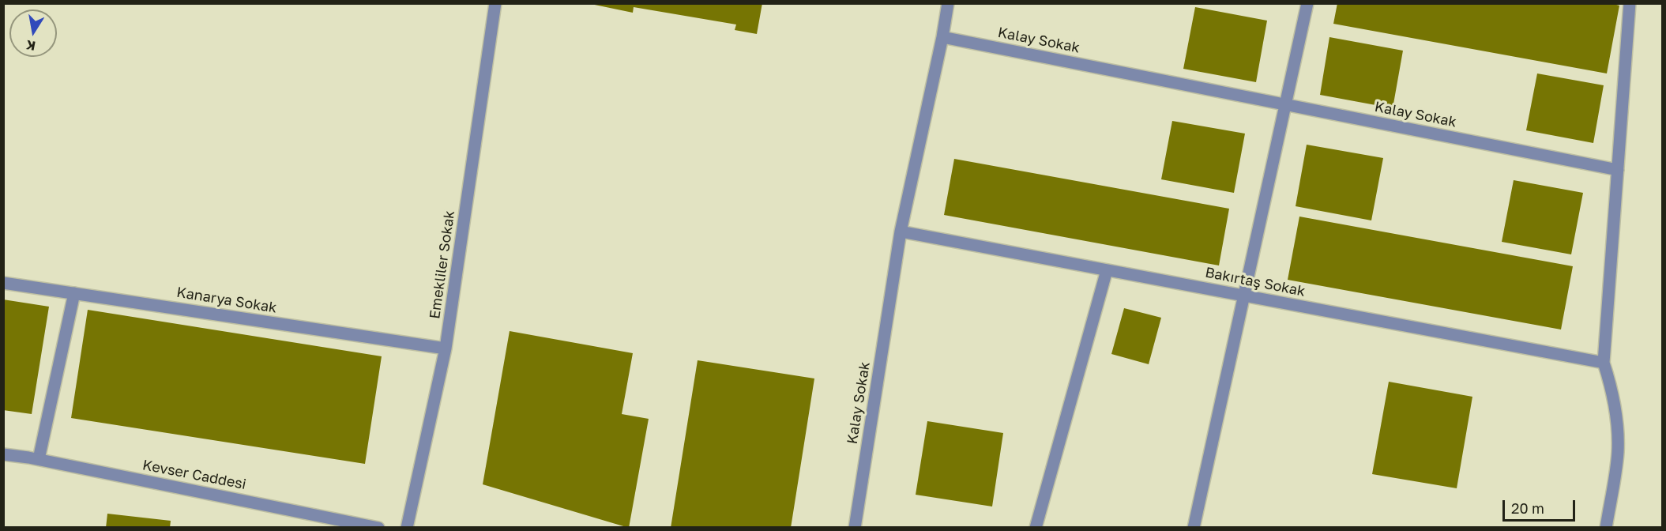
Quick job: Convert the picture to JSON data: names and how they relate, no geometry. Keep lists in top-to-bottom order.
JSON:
{
  "streets": {
    "street": [
      "Kalay Sokak",
      "Emekliler Sokak",
      "Bakırtaş Sokak",
      "Kanarya Sokak",
      "Kevser Caddesi"
    ]
  },
  "crossings": [
    ["Kalay Sokak", "Bakırtaş Sokak"],
    ["Emekliler Sokak", "Kanarya Sokak"]
  ],
  "scale_bar": "20 m",
  "north": "bottom"
}
